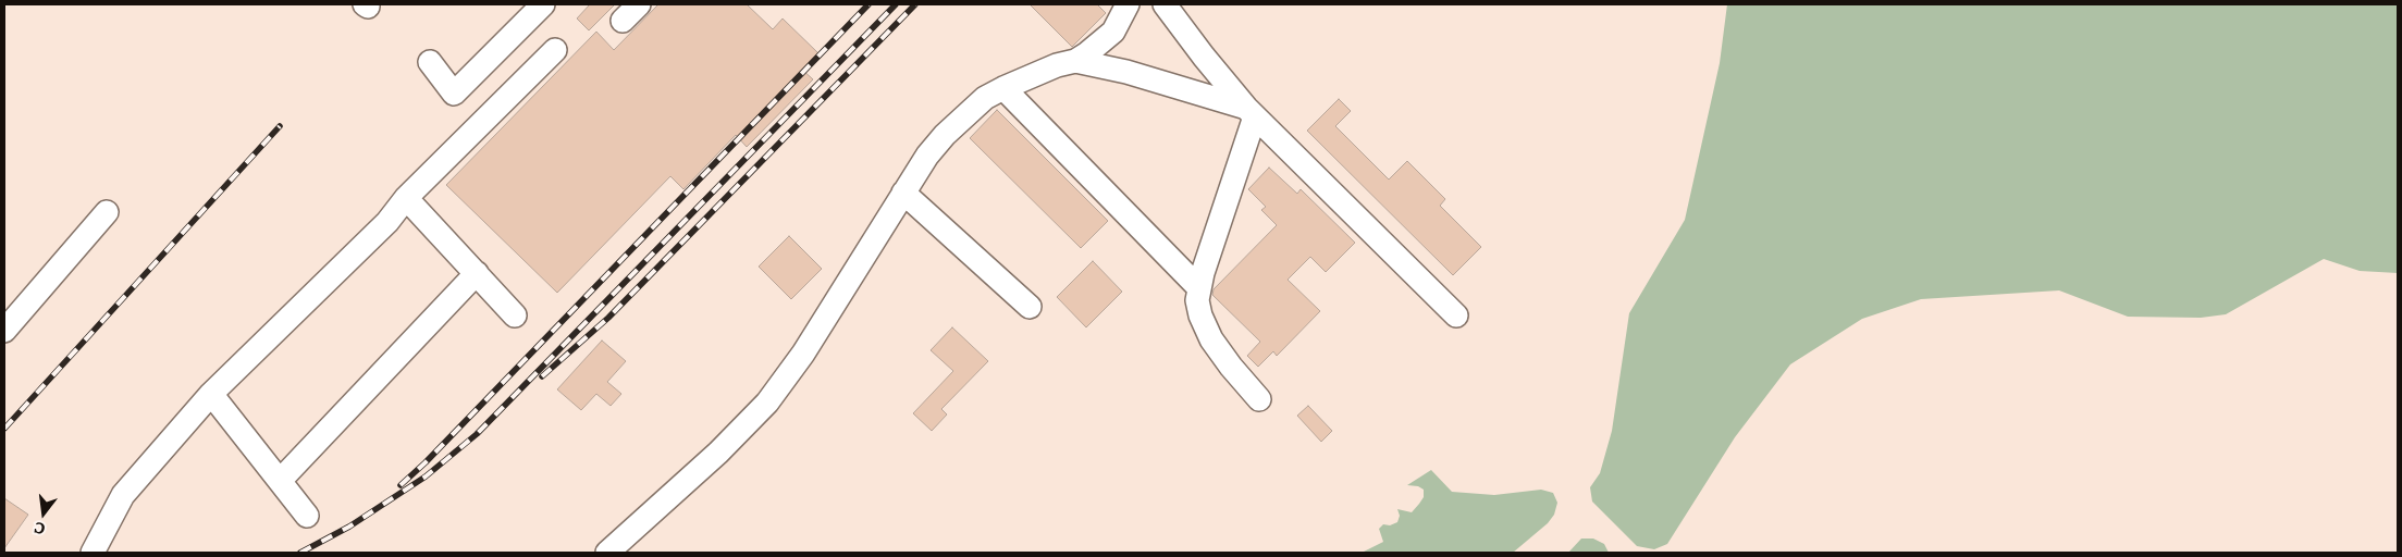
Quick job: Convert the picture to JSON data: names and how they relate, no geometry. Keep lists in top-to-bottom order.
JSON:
{
  "north": "bottom"
}
